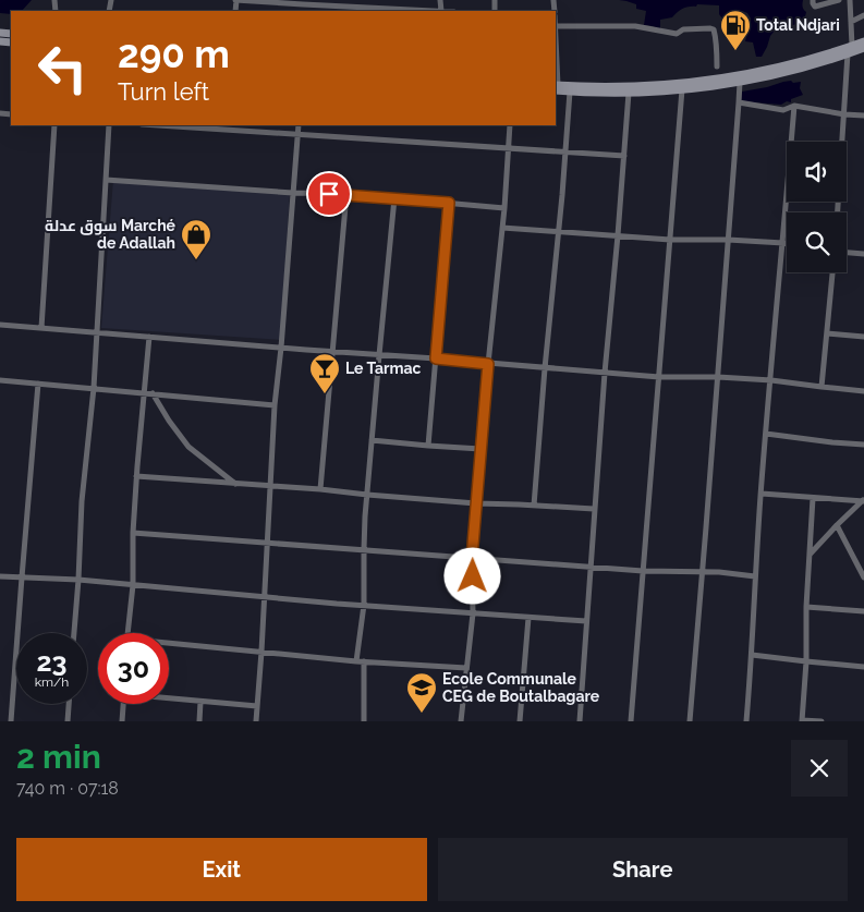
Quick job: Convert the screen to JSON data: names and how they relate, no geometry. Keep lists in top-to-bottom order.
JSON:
{
  "places": {
    "fuel station": ["Total Ndjari"],
    "shop": ["سوق عدلة Marché de Adallah"],
    "bar": ["Le Tarmac"],
    "school or university": ["Ecole Communale CEG de Boutalbagare"]
  },
  "page": {
    "turn": ["290 m", "Turn left"],
    "speed": "23 km/h",
    "limit": "30",
    "heading": ["2 min", "740 m · 07:18"],
    "buttons": ["Exit", "Share"]
  }
}
